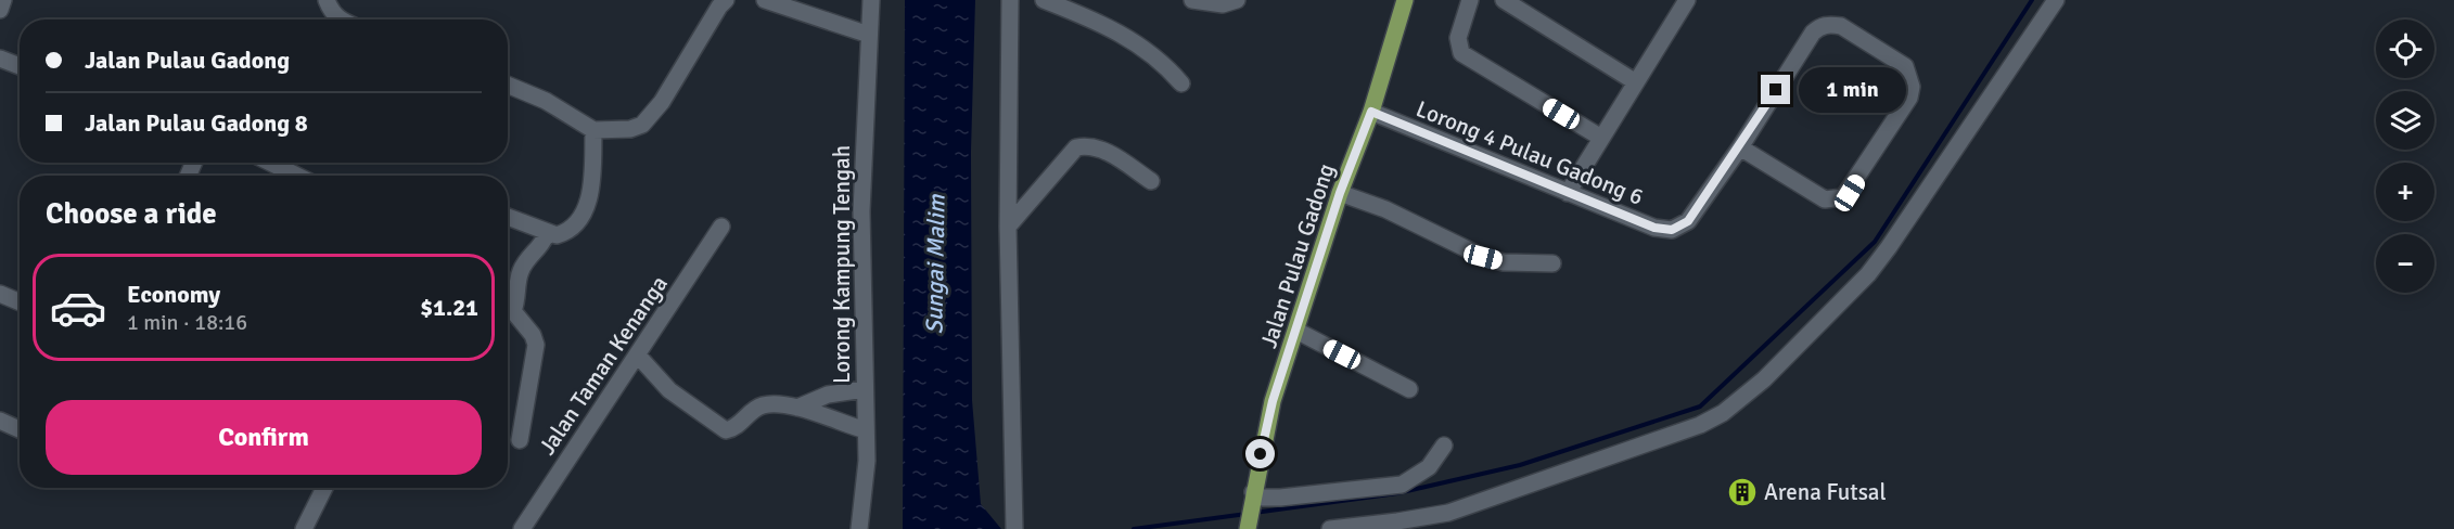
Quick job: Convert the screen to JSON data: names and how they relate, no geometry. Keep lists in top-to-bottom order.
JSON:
{
  "streets": {
    "main road": ["Jalan Pulau Gadong"],
    "street": ["Lorong 4 Pulau Gadong 6", "Lorong Kampung Tengah", "Jalan Taman Kenanga"]
  },
  "crossings": [
    ["Lorong 4 Pulau Gadong 6", "Jalan Pulau Gadong"]
  ],
  "water": ["Sungai Malim"],
  "places": {
    "building": ["Arena Futsal"]
  },
  "page": {
    "map_buttons": ["+", "−"],
    "banner": ["Jalan Pulau Gadong", "Jalan Pulau Gadong 8"],
    "bubble": "1 min",
    "heading": "Choose a ride",
    "list": [
      {
        "name": "Economy",
        "note": "1 min · 18:16",
        "value": "$1.21"
      }
    ],
    "buttons": "Confirm"
  }
}
